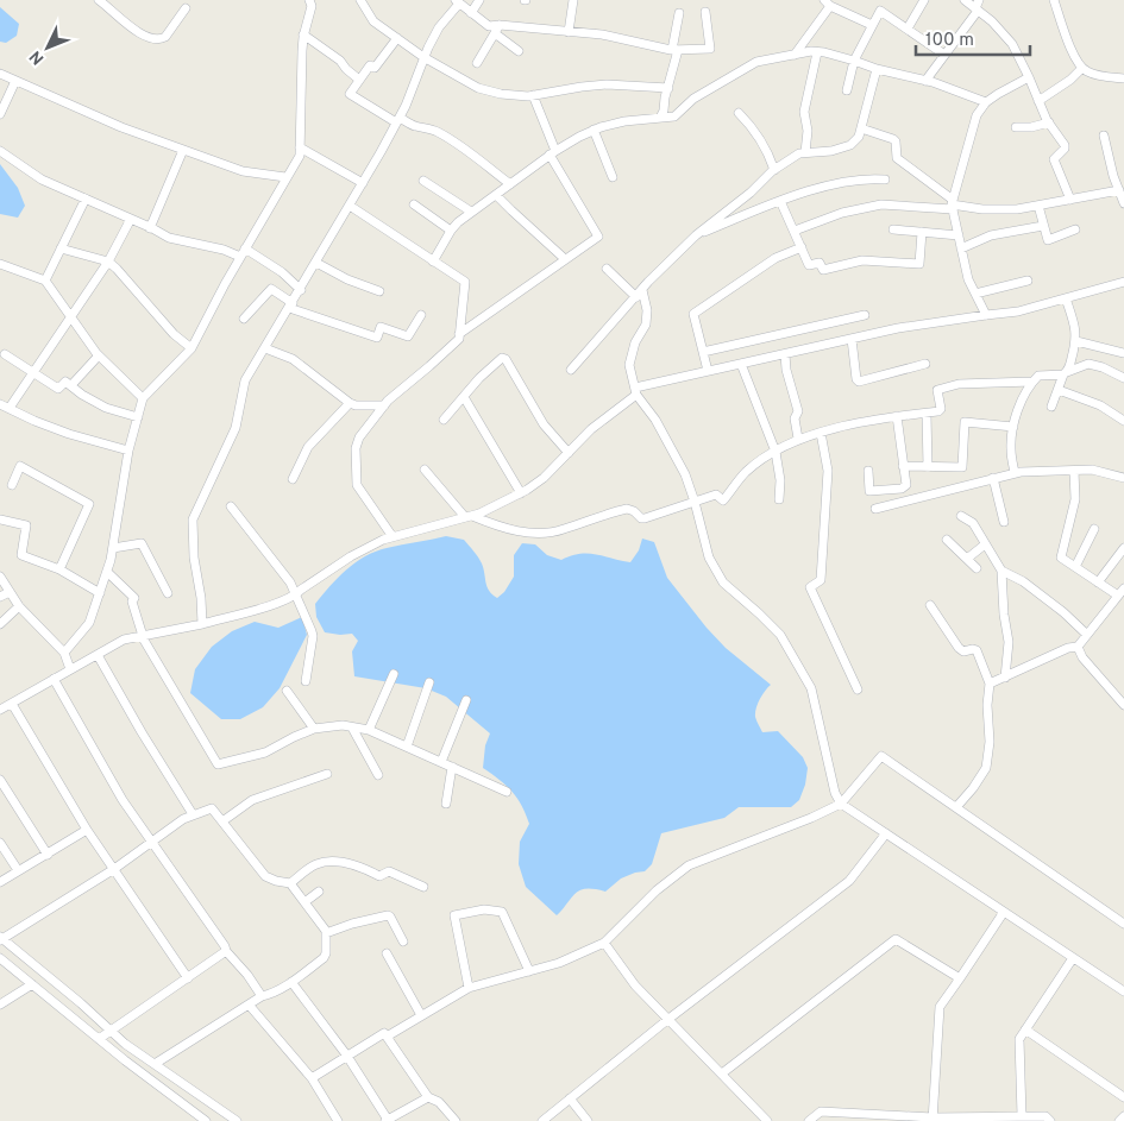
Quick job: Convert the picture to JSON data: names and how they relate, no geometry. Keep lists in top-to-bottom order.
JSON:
{
  "scale_bar": "100 m",
  "north": "bottom left"
}
